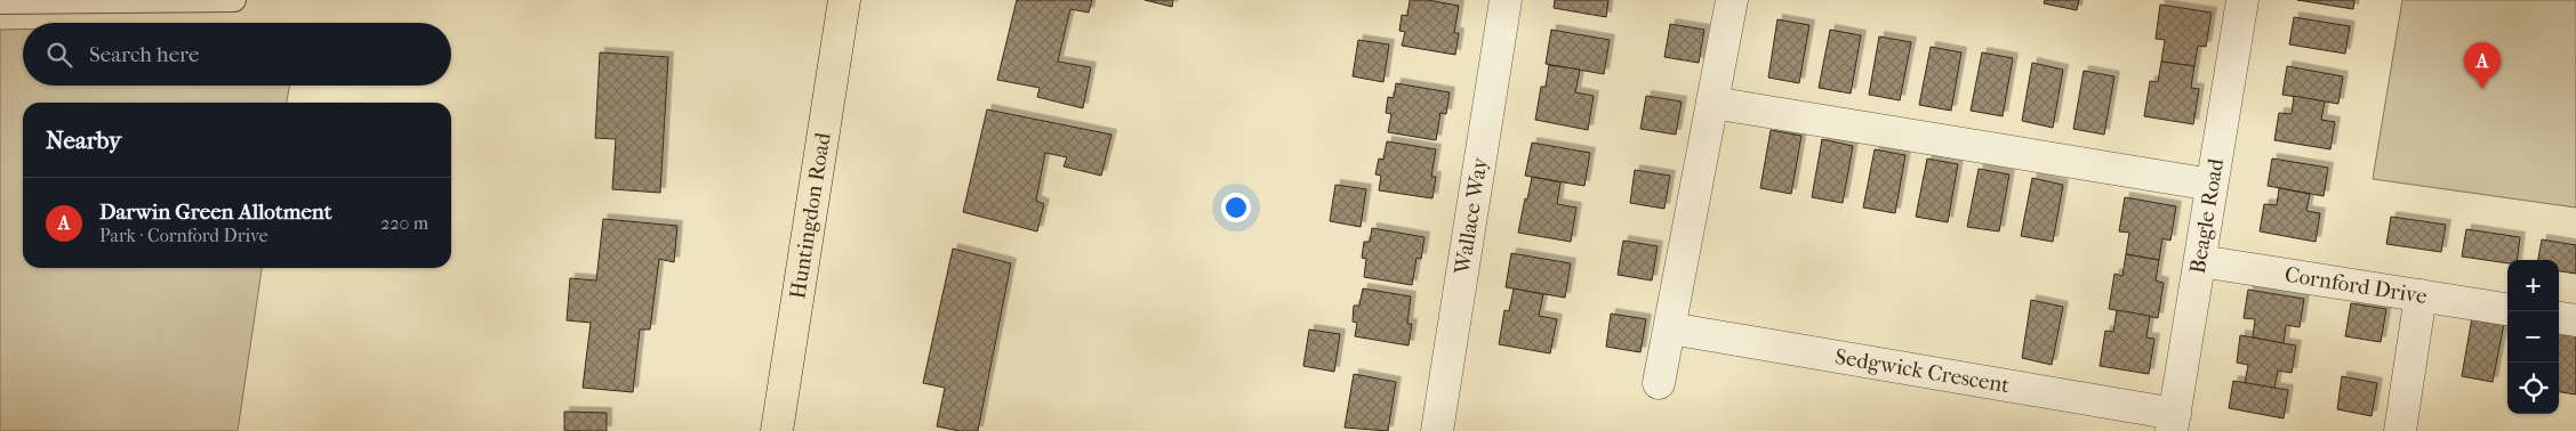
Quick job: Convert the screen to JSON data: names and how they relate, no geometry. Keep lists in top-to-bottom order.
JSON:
{
  "streets": {
    "main road": ["Huntingdon Road"],
    "street": [
      "Wallace Way",
      "Beagle Road",
      "Cornford Drive",
      "Sedgwick Crescent"
    ]
  },
  "crossings": [
    ["Beagle Road", "Cornford Drive"],
    ["Beagle Road", "Sedgwick Crescent"]
  ],
  "page": {
    "search": "Search here",
    "pins": "A",
    "heading": "Nearby",
    "list": [
      {
        "mark": "A",
        "name": "Darwin Green Allotment",
        "note": "Park · Cornford Drive",
        "value": "220 m"
      }
    ],
    "map_buttons": ["+", "−"]
  }
}
